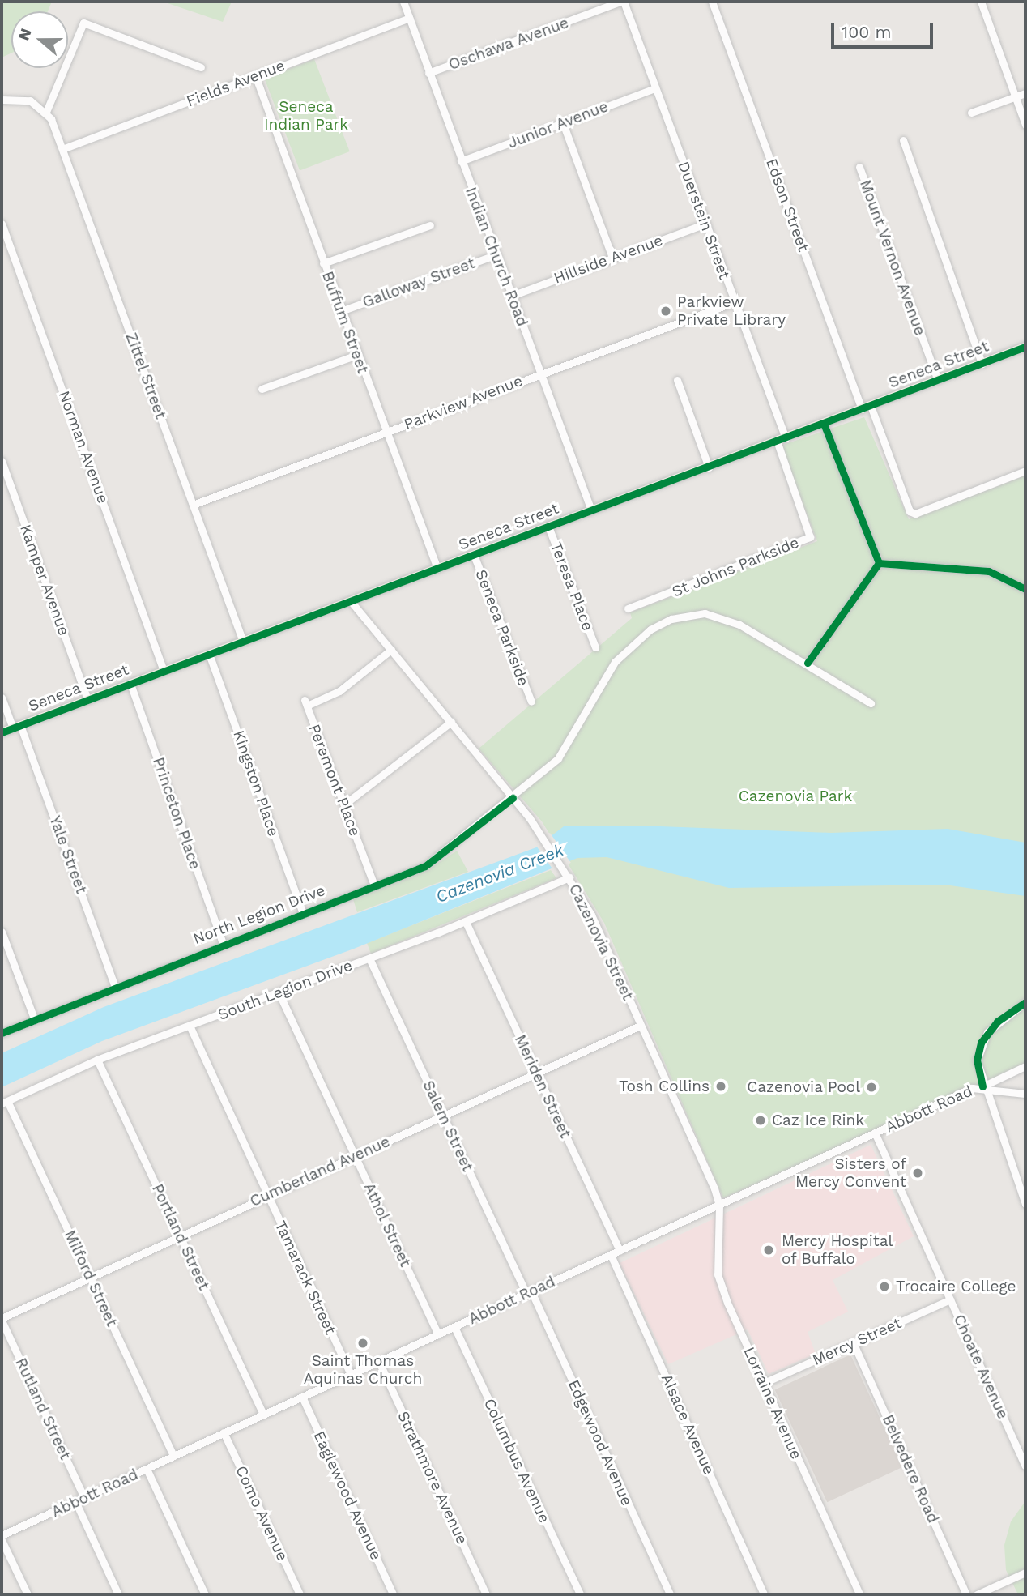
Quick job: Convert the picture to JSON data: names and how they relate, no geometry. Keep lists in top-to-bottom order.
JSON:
{
  "streets": {
    "main road": ["Seneca Street"],
    "street": [
      "Oschawa Avenue",
      "Fields Avenue",
      "Junior Avenue",
      "Edson Street",
      "Duerstein Street",
      "Indian Church Road",
      "Mount Vernon Avenue",
      "Hillside Avenue",
      "Galloway Street",
      "Buffum Street",
      "Zittel Street",
      "Parkview Avenue",
      "Norman Avenue",
      "St Johns Parkside",
      "Kamper Avenue",
      "Teresa Place",
      "Seneca Parkside",
      "Peremont Place",
      "Kingston Place",
      "Princeton Place",
      "Yale Street",
      "North Legion Drive",
      "Cazenovia Street",
      "South Legion Drive",
      "Meriden Street",
      "Abbott Road",
      "Salem Street",
      "Cumberland Avenue",
      "Athol Street",
      "Portland Street",
      "Tamarack Street",
      "Milford Street",
      "Mercy Street",
      "Choate Avenue",
      "Lorraine Avenue",
      "Rutland Street",
      "Alsace Avenue",
      "Edgewood Avenue",
      "Columbus Avenue",
      "Belvedere Road",
      "Strathmore Avenue",
      "Eaglewood Avenue",
      "Como Avenue"
    ]
  },
  "crossings": [
    ["Oschawa Avenue", "Duerstein Street"],
    ["Oschawa Avenue", "Indian Church Road"],
    ["Fields Avenue", "Indian Church Road"],
    ["Fields Avenue", "Buffum Street"],
    ["Fields Avenue", "Zittel Street"],
    ["Junior Avenue", "Duerstein Street"],
    ["Junior Avenue", "Indian Church Road"],
    ["Edson Street", "Seneca Street"],
    ["Duerstein Street", "Hillside Avenue"],
    ["Duerstein Street", "Seneca Street"],
    ["Duerstein Street", "Parkview Avenue"],
    ["Duerstein Street", "St Johns Parkside"],
    ["Indian Church Road", "Hillside Avenue"],
    ["Indian Church Road", "Galloway Street"],
    ["Indian Church Road", "Seneca Street"],
    ["Indian Church Road", "Parkview Avenue"],
    ["Mount Vernon Avenue", "Seneca Street"],
    ["Galloway Street", "Buffum Street"],
    ["Buffum Street", "Seneca Street"],
    ["Buffum Street", "Parkview Avenue"],
    ["Seneca Street", "Zittel Street"],
    ["Seneca Street", "Norman Avenue"],
    ["Seneca Street", "St Johns Parkside"],
    ["Seneca Street", "Kamper Avenue"],
    ["Seneca Street", "Teresa Place"],
    ["Seneca Street", "Seneca Parkside"],
    ["Seneca Street", "Kingston Place"],
    ["Seneca Street", "Princeton Place"],
    ["Seneca Street", "Yale Street"],
    ["Seneca Street", "Cazenovia Street"],
    ["Zittel Street", "Parkview Avenue"],
    ["Peremont Place", "North Legion Drive"],
    ["Peremont Place", "Cazenovia Street"],
    ["Kingston Place", "North Legion Drive"],
    ["Princeton Place", "North Legion Drive"],
    ["Yale Street", "North Legion Drive"],
    ["North Legion Drive", "Cazenovia Street"],
    ["Cazenovia Street", "South Legion Drive"],
    ["Cazenovia Street", "Abbott Road"],
    ["Cazenovia Street", "Cumberland Avenue"],
    ["Cazenovia Street", "Lorraine Avenue"],
    ["South Legion Drive", "Meriden Street"],
    ["South Legion Drive", "Salem Street"],
    ["South Legion Drive", "Athol Street"],
    ["South Legion Drive", "Portland Street"],
    ["South Legion Drive", "Tamarack Street"],
    ["South Legion Drive", "Milford Street"],
    ["Meriden Street", "Abbott Road"],
    ["Meriden Street", "Cumberland Avenue"],
    ["Abbott Road", "Salem Street"],
    ["Abbott Road", "Athol Street"],
    ["Abbott Road", "Portland Street"],
    ["Abbott Road", "Tamarack Street"],
    ["Abbott Road", "Milford Street"],
    ["Abbott Road", "Choate Avenue"],
    ["Abbott Road", "Lorraine Avenue"],
    ["Abbott Road", "Rutland Street"],
    ["Abbott Road", "Alsace Avenue"],
    ["Abbott Road", "Edgewood Avenue"],
    ["Abbott Road", "Columbus Avenue"],
    ["Abbott Road", "Strathmore Avenue"],
    ["Abbott Road", "Eaglewood Avenue"],
    ["Abbott Road", "Como Avenue"],
    ["Salem Street", "Cumberland Avenue"],
    ["Salem Street", "Edgewood Avenue"],
    ["Cumberland Avenue", "Athol Street"],
    ["Cumberland Avenue", "Portland Street"],
    ["Cumberland Avenue", "Tamarack Street"],
    ["Cumberland Avenue", "Milford Street"],
    ["Cumberland Avenue", "Rutland Street"],
    ["Mercy Street", "Choate Avenue"],
    ["Mercy Street", "Lorraine Avenue"],
    ["Mercy Street", "Belvedere Road"]
  ],
  "water": ["Cazenovia Creek"],
  "parks": ["Seneca Indian Park", "Cazenovia Park"],
  "places": [
    "Parkview Private Library",
    "Tosh Collins",
    "Cazenovia Pool",
    "Caz Ice Rink",
    "Sisters of Mercy Convent",
    "Mercy Hospital of Buffalo",
    "Trocaire College",
    "Saint Thomas Aquinas Church"
  ],
  "scale_bar": "100 m",
  "north": "left"
}
